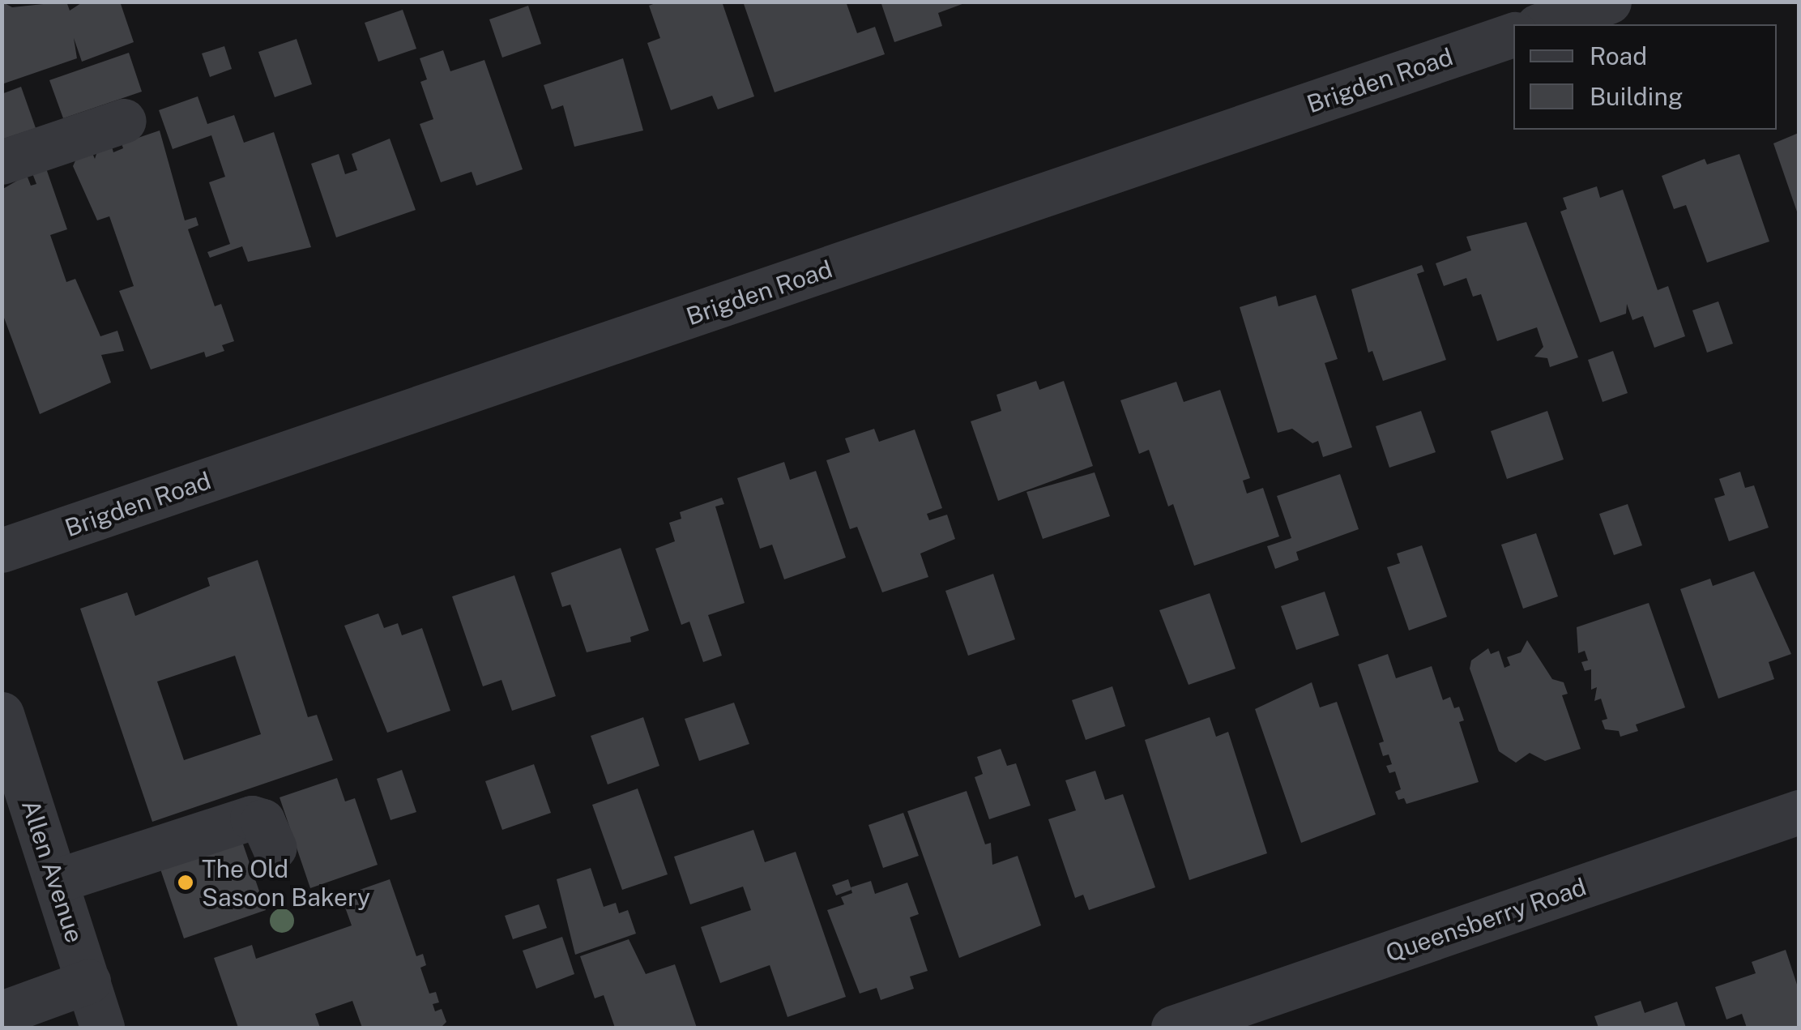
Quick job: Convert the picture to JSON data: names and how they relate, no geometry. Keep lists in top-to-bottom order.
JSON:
{
  "streets": {
    "street": ["Brigden Road", "Allen Avenue", "Queensberry Road"]
  },
  "places": ["The Old Sasoon Bakery"],
  "legend": ["Road", "Building"]
}
